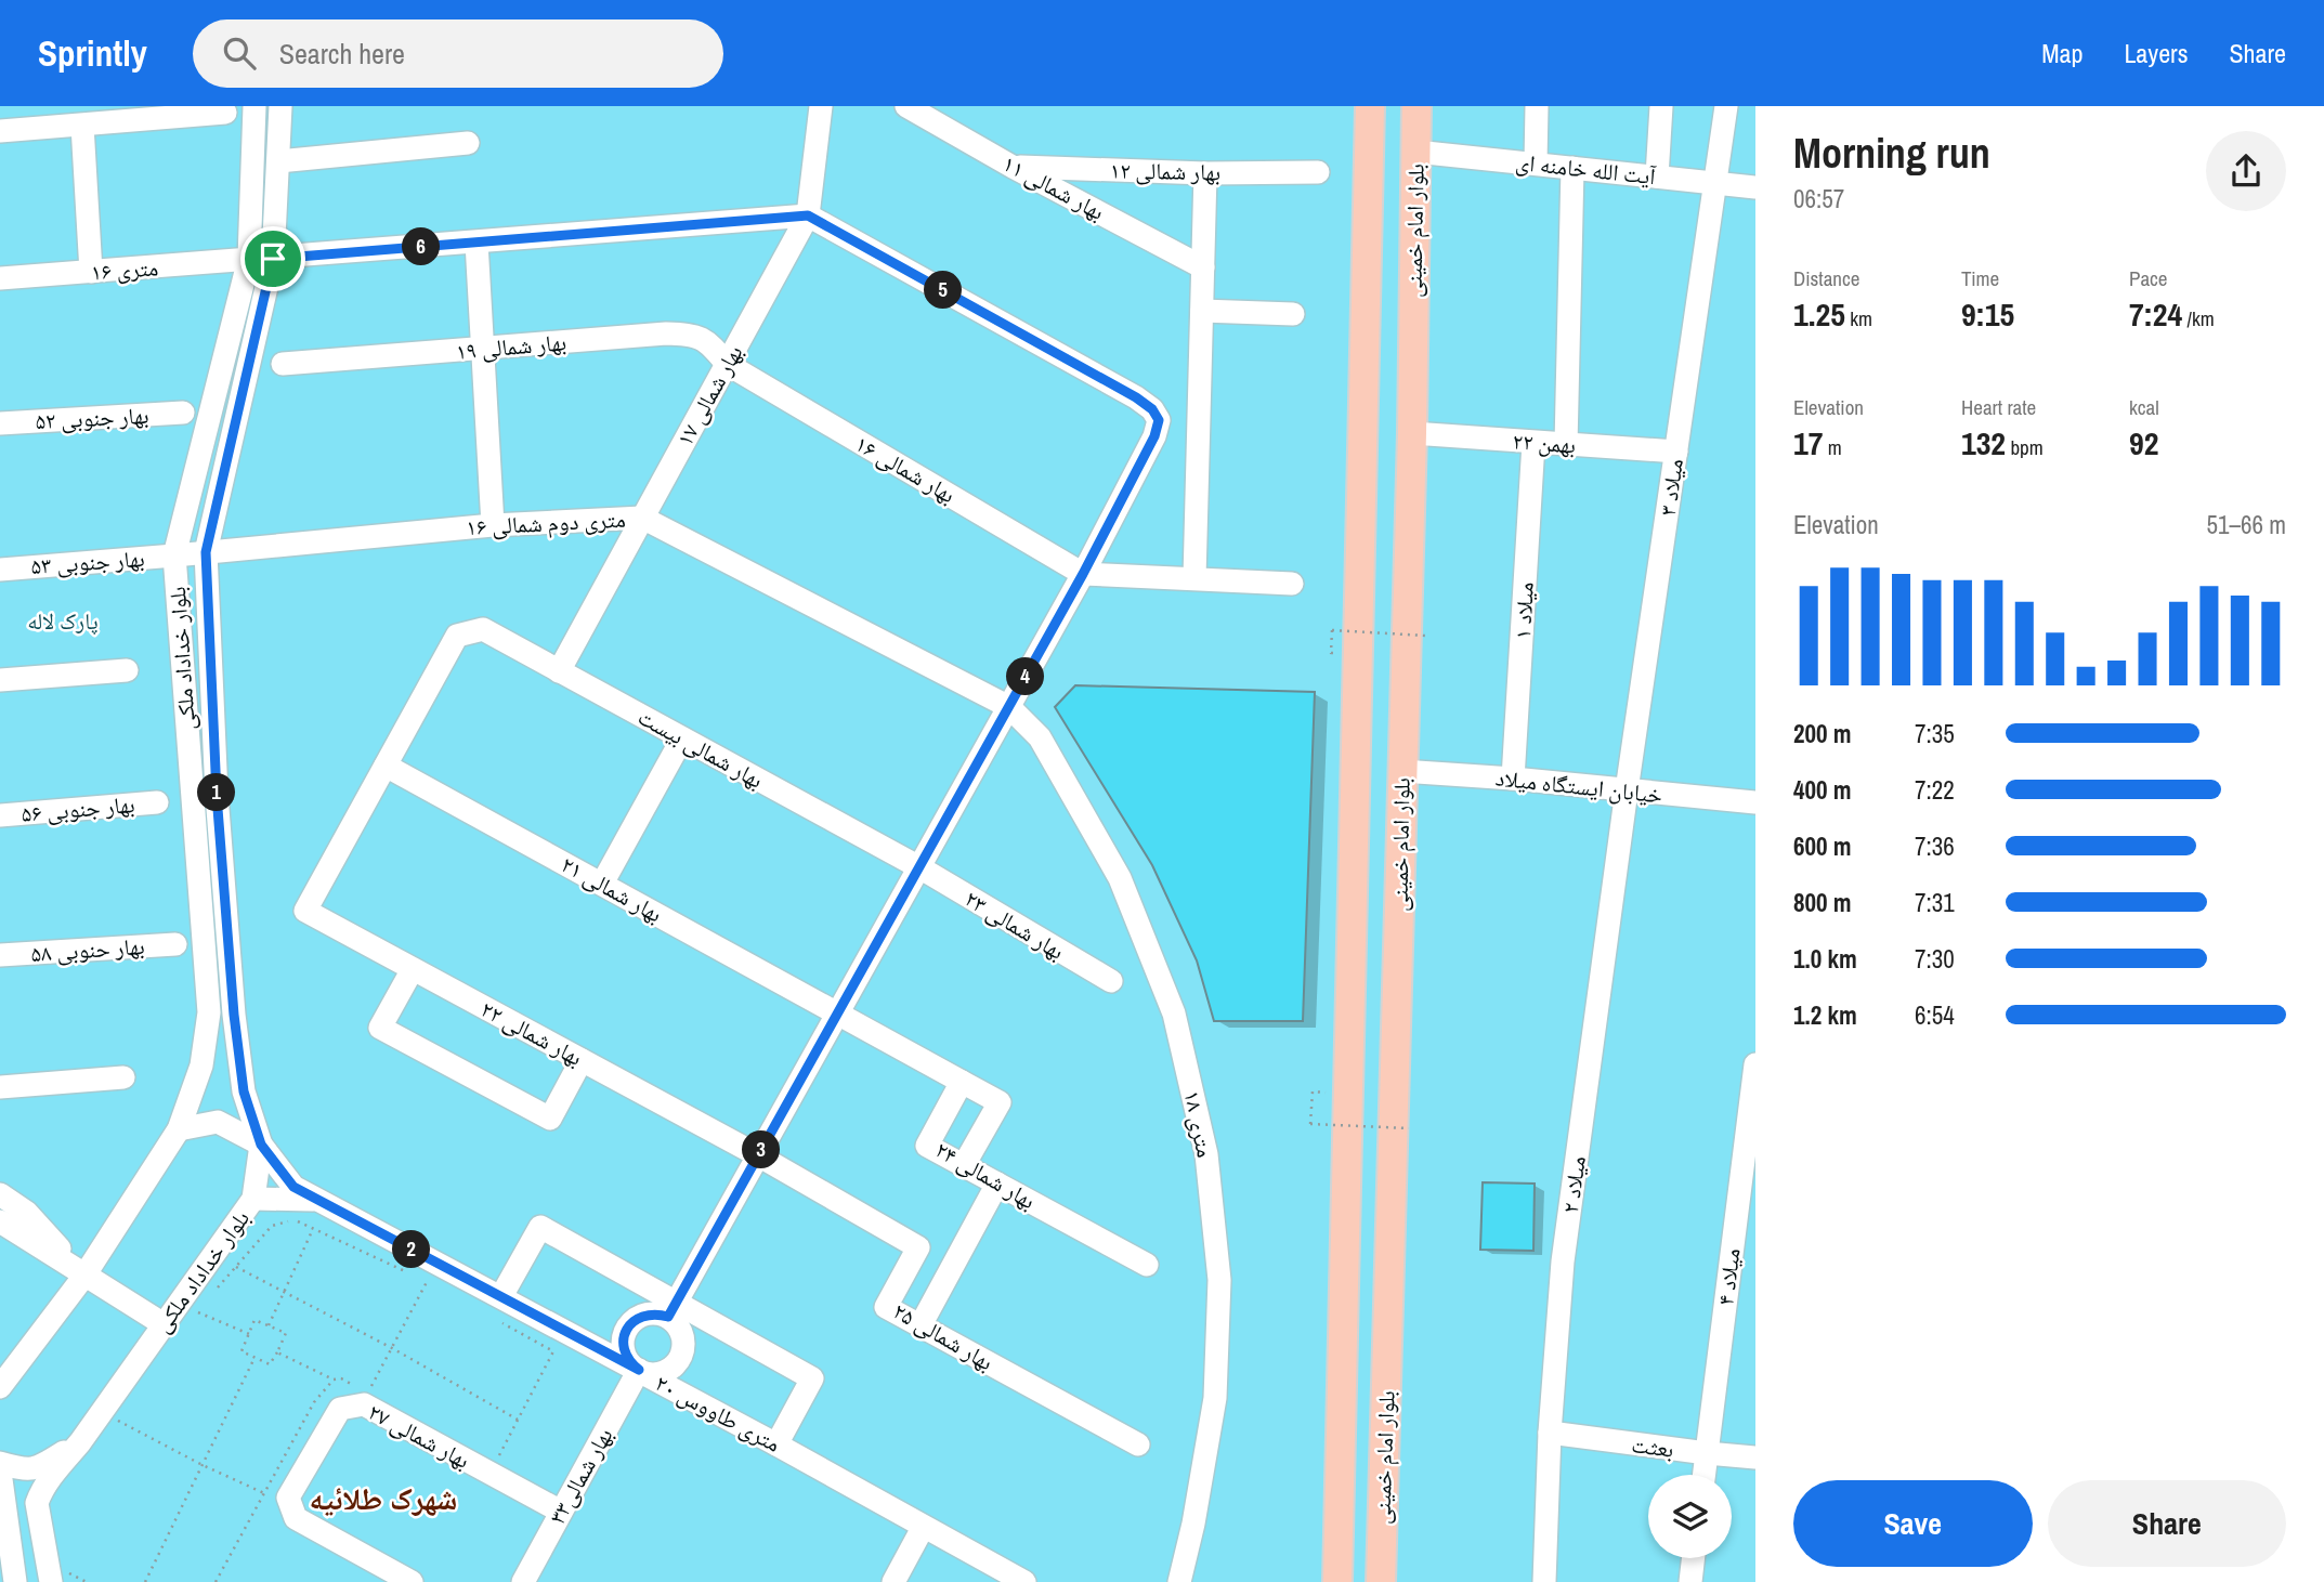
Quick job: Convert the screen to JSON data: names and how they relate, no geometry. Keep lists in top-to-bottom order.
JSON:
{
  "streets": {
    "main road": ["بلوار امام خمینی"],
    "street": [
      "آیت الله خامنه ای",
      "بهار شمالی ۱۲",
      "بهار شمالی ۱۱",
      "۱۶ متری",
      "بهار شمالی ۱۹",
      "بهار شمالی ۱۷",
      "بهار جنوبی ۵۲",
      "۲۲ بهمن",
      "بهار شمالی ۱۶",
      "میلاد ۳",
      "۱۶ متری دوم شمالی",
      "بهار جنوبی ۵۳",
      "میلاد ۱",
      "بلوار خداداد ملکی",
      "بهار شمالی بیست",
      "خیابان ایستگاه میلاد",
      "بهار جنوبی ۵۶",
      "بهار شمالی ۲۱",
      "بهار شمالی ۲۳",
      "بهار حنوبی ۵۸",
      "بهار شمالی ۲۲",
      "۱۸ متری",
      "بهار شمالی ۲۴",
      "میلاد ۲",
      "میلاد ۴",
      "بهار شمالی ۲۵",
      "۲۰ متری طاووس",
      "بهار شمالی ۲۷",
      "بعثت",
      "بهار شمالی۳۳"
    ]
  },
  "crossings": [
    ["آیت الله خامنه ای", "بلوار امام خمینی"],
    ["آیت الله خامنه ای", "میلاد ۳"],
    ["بهار شمالی ۱۲", "بهار شمالی ۱۱"],
    ["بلوار امام خمینی", "۲۲ بهمن"],
    ["بلوار امام خمینی", "خیابان ایستگاه میلاد"],
    ["۱۶ متری", "بهار شمالی ۱۷"],
    ["۱۶ متری", "بلوار خداداد ملکی"],
    ["بهار شمالی ۱۹", "بهار شمالی ۱۷"],
    ["بهار شمالی ۱۹", "بهار شمالی ۱۶"],
    ["بهار شمالی ۱۷", "بهار شمالی ۱۶"],
    ["بهار شمالی ۱۷", "۱۶ متری دوم شمالی"],
    ["بهار شمالی ۱۷", "بهار شمالی بیست"],
    ["۲۲ بهمن", "میلاد ۳"],
    ["۲۲ بهمن", "میلاد ۱"],
    ["میلاد ۳", "خیابان ایستگاه میلاد"],
    ["میلاد ۳", "میلاد ۲"],
    ["۱۶ متری دوم شمالی", "بهار جنوبی ۵۳"],
    ["۱۶ متری دوم شمالی", "بلوار خداداد ملکی"],
    ["۱۶ متری دوم شمالی", "۱۸ متری"],
    ["بهار جنوبی ۵۳", "بلوار خداداد ملکی"],
    ["میلاد ۱", "خیابان ایستگاه میلاد"],
    ["بلوار خداداد ملکی", "۲۰ متری طاووس"],
    ["بهار شمالی بیست", "بهار شمالی ۲۱"],
    ["بهار شمالی بیست", "بهار شمالی ۲۳"],
    ["بهار شمالی بیست", "بهار شمالی ۲۲"],
    ["خیابان ایستگاه میلاد", "میلاد ۲"],
    ["بهار شمالی ۲۱", "بهار شمالی ۲۲"],
    ["میلاد ۲", "بعثت"],
    ["میلاد ۴", "بعثت"],
    ["۲۰ متری طاووس", "بهار شمالی۳۳"],
    ["بهار شمالی ۲۷", "بهار شمالی۳۳"]
  ],
  "districts": ["شهرک طلائیه"],
  "parks": ["پارک لاله"],
  "page": {
    "header": "Sprintly",
    "search": "Search here",
    "nav": ["Map", "Layers", "Share"],
    "heading": ["Morning run", "06:57"],
    "pins": [
      "6",
      "5",
      "4",
      "1",
      "3",
      "2"
    ],
    "stats": [
      ["Distance", "1.25 km"],
      ["Time", "9:15"],
      ["Pace", "7:24 /km"],
      ["Elevation", "17 m"],
      ["Heart rate", "132 bpm"],
      ["kcal", "92"]
    ],
    "chart": ["Elevation", "51–66 m"],
    "list": [
      {
        "name": "200 m",
        "note": "7:35"
      },
      {
        "name": "400 m",
        "note": "7:22"
      },
      {
        "name": "600 m",
        "note": "7:36"
      },
      {
        "name": "800 m",
        "note": "7:31"
      },
      {
        "name": "1.0 km",
        "note": "7:30"
      },
      {
        "name": "1.2 km",
        "note": "6:54"
      }
    ],
    "buttons": ["Save", "Share"]
  }
}
